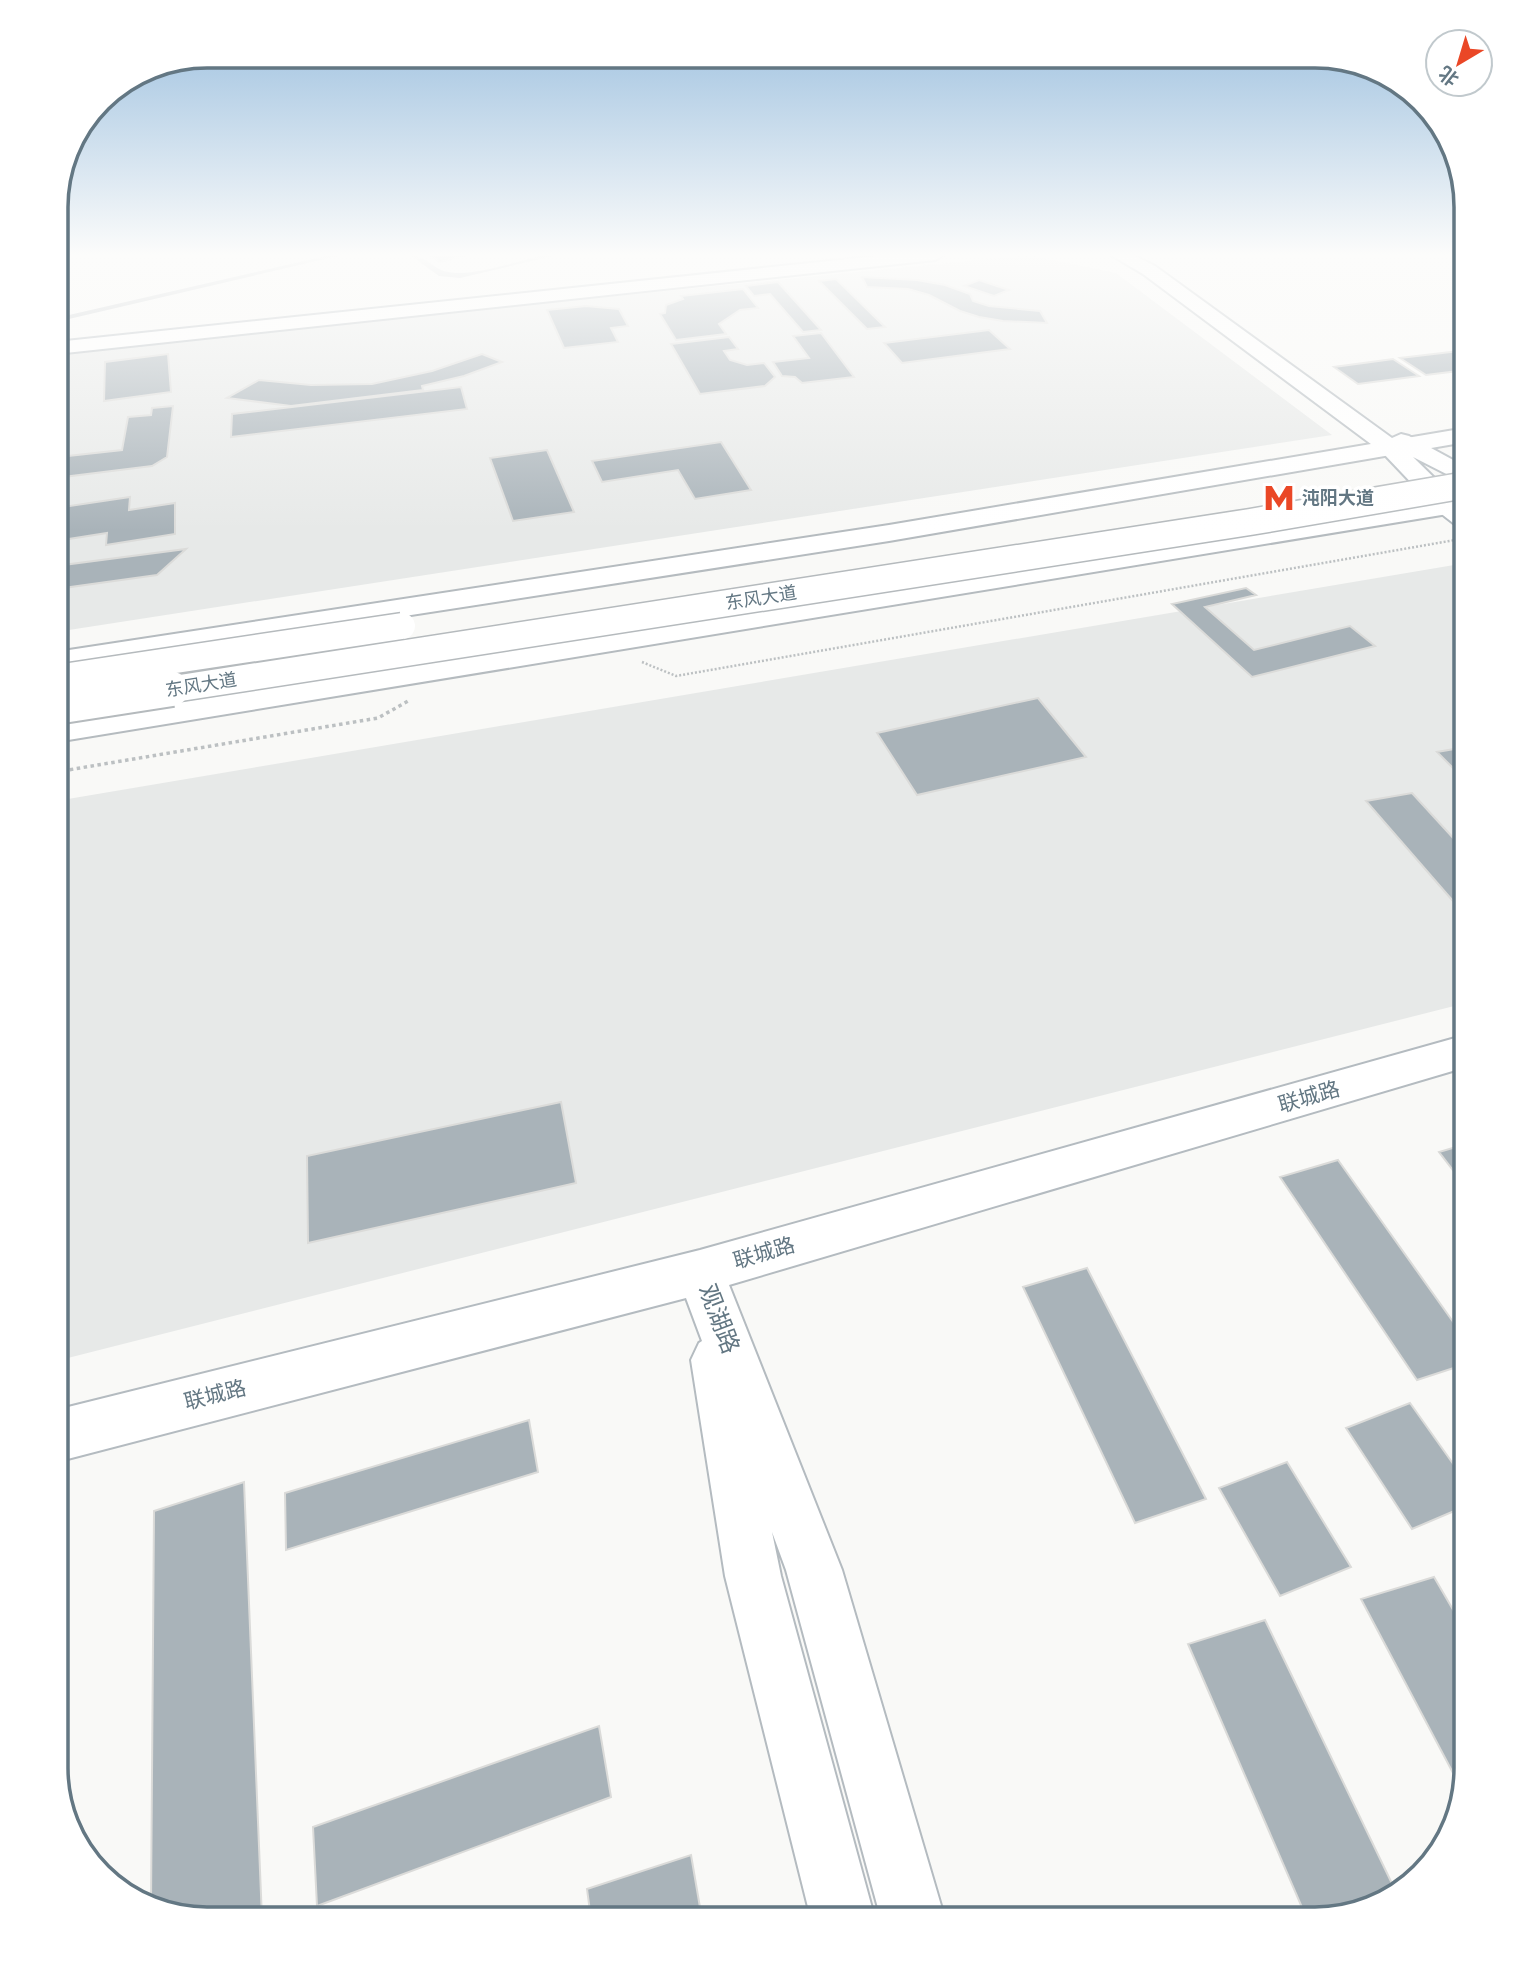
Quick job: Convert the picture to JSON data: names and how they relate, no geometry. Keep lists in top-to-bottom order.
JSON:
{
  "streets": {
    "main road": ["东风大道", "联城路", "观湖路"]
  },
  "crossings": [
    ["联城路", "观湖路"]
  ],
  "places": {
    "metro station": ["沌阳大道"]
  },
  "north": "bottom left"
}
